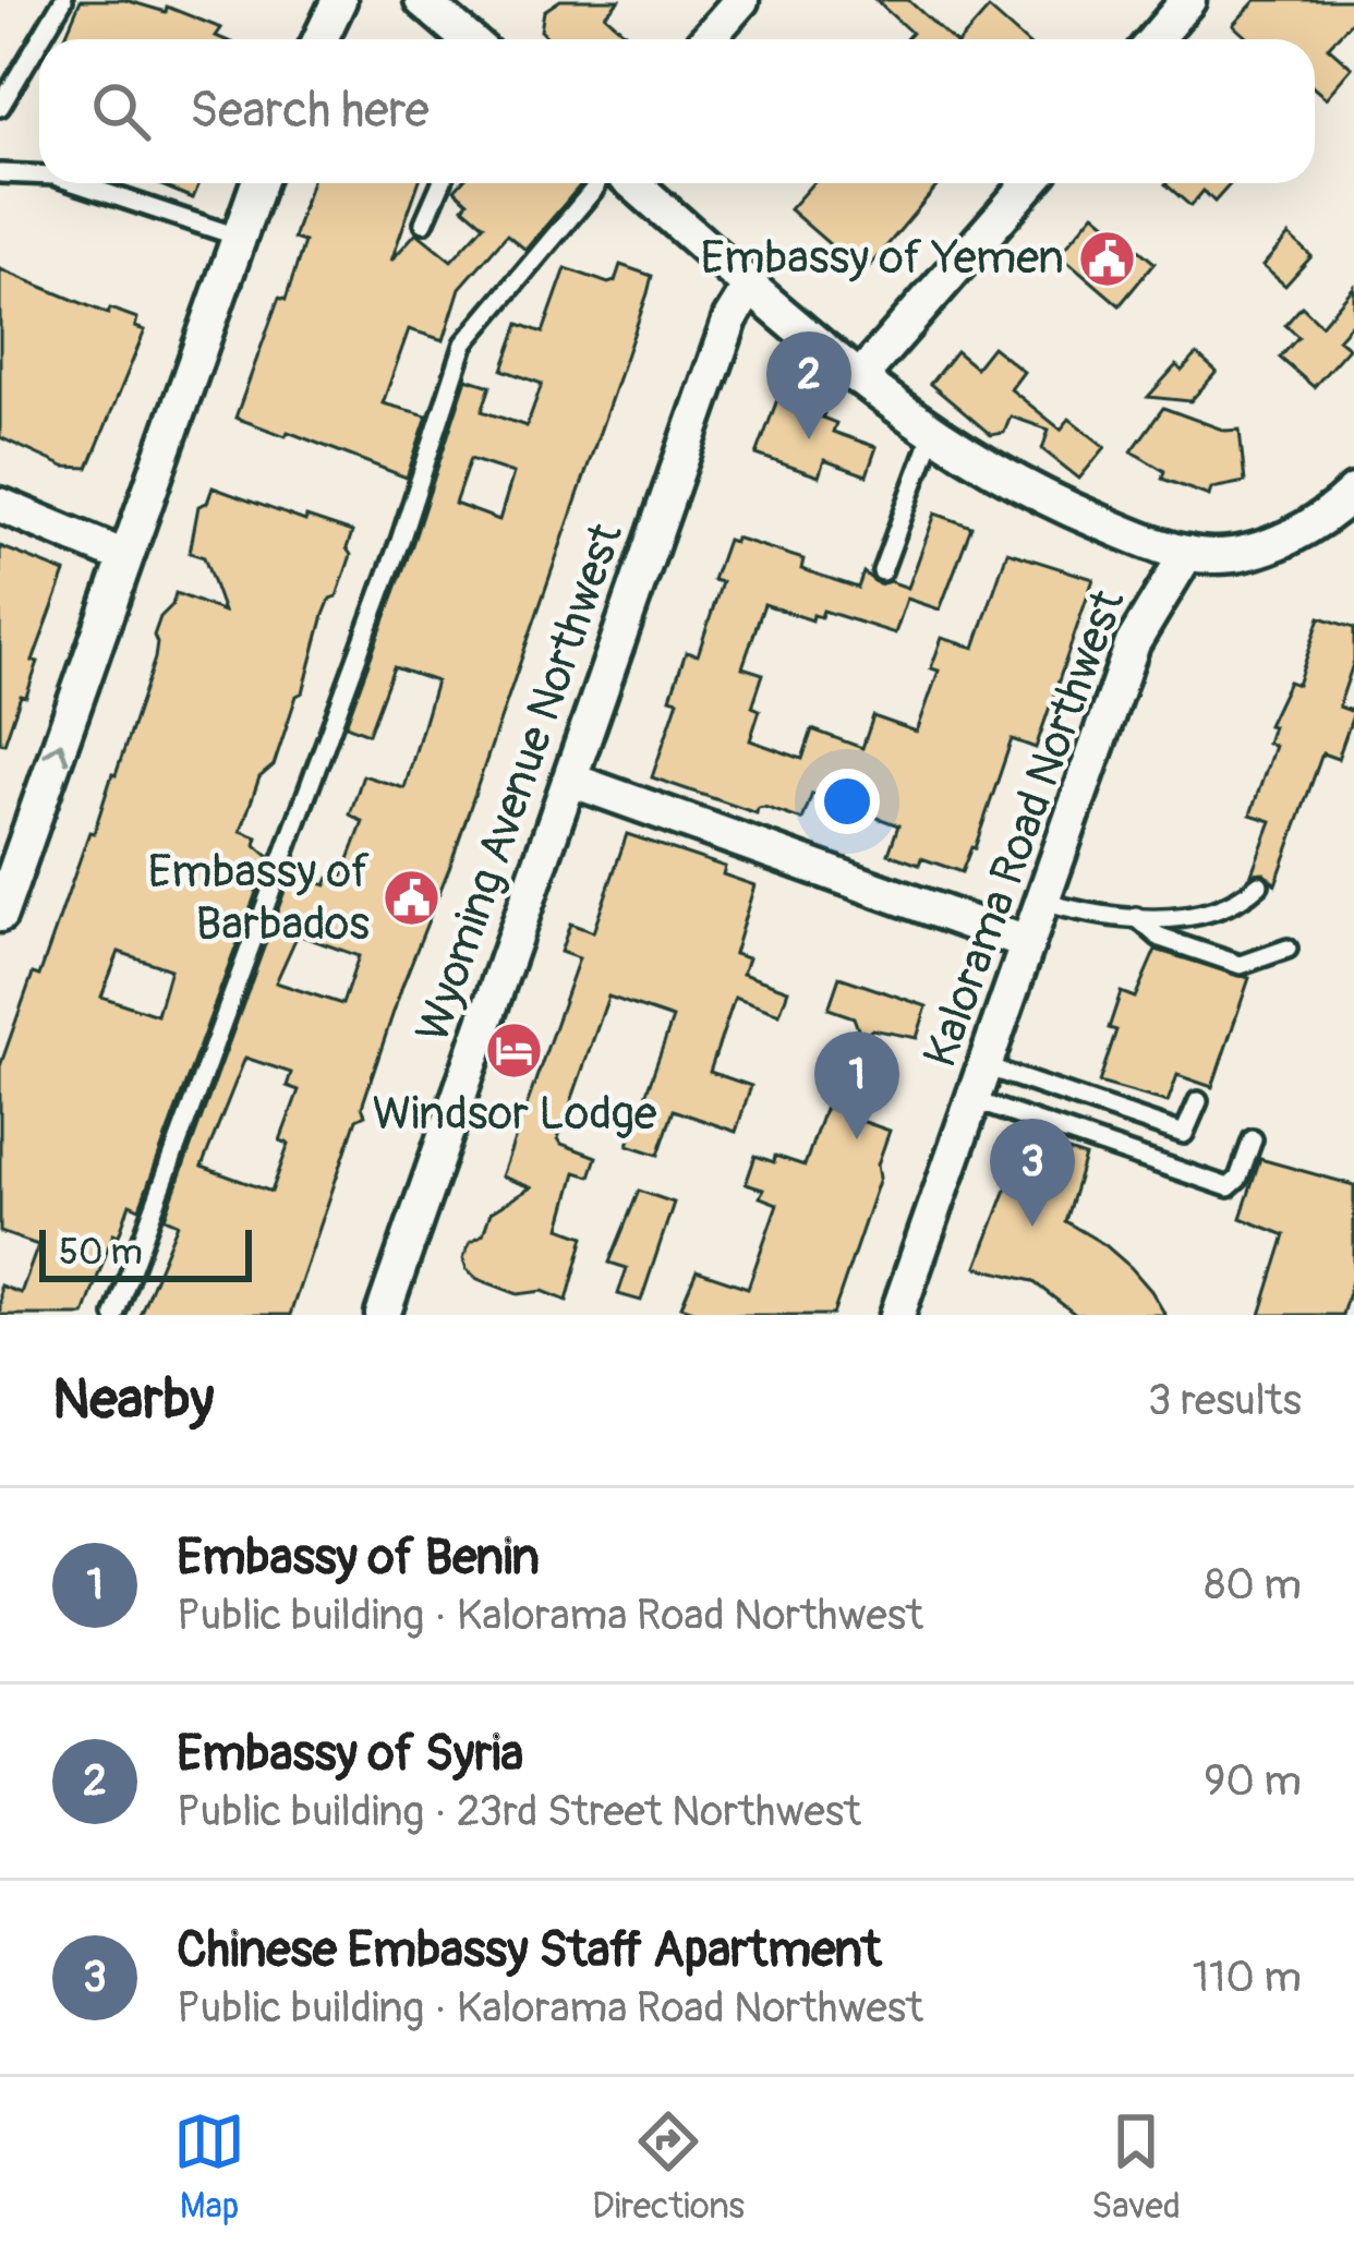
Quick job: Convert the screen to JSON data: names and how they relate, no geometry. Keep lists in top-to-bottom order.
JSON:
{
  "streets": {
    "street": ["Wyoming Avenue Northwest", "Kalorama Road Northwest"]
  },
  "places": {
    "public building": ["Embassy of Yemen", "Embassy of Barbados"],
    "hotel": ["Windsor Lodge"]
  },
  "scale_bar": "50 m",
  "page": {
    "search": "Search here",
    "pins": ["2", "1", "3"],
    "scale": "50 m",
    "heading": ["Nearby", "3 results"],
    "list": [
      {
        "mark": "1",
        "name": "Embassy of Benin",
        "note": "Public building · Kalorama Road Northwest",
        "value": "80 m"
      },
      {
        "mark": "2",
        "name": "Embassy of Syria",
        "note": "Public building · 23rd Street Northwest",
        "value": "90 m"
      },
      {
        "mark": "3",
        "name": "Chinese Embassy Staff Apartment",
        "note": "Public building · Kalorama Road Northwest",
        "value": "110 m"
      }
    ],
    "nav": ["Map", "Directions", "Saved"]
  }
}
